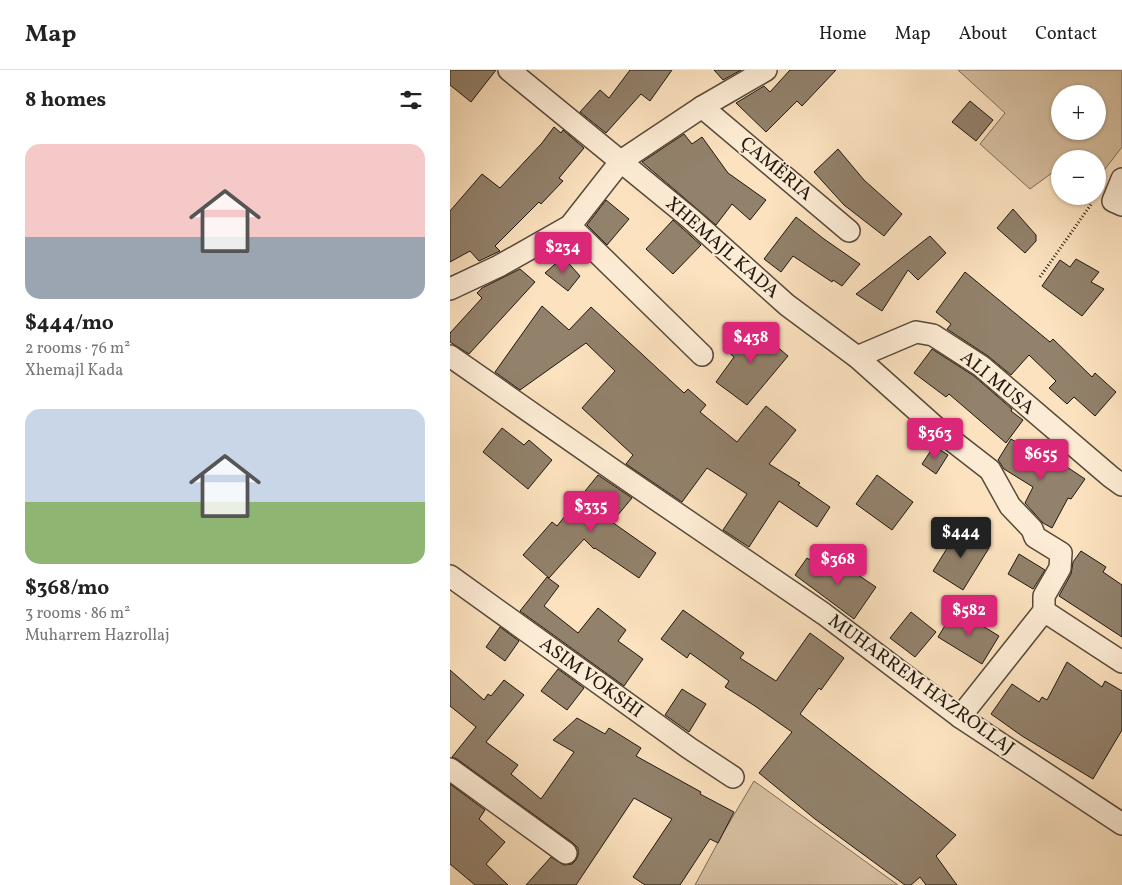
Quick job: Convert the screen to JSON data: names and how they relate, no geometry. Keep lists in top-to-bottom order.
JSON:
{
  "streets": {
    "street": [
      "ÇAMËRIA",
      "XHEMAJL KADA",
      "ALI MUSA",
      "ASIM VOKSHI",
      "MUHARREM HAZROLLAJ"
    ]
  },
  "crossings": [
    ["XHEMAJL KADA", "ALI MUSA"],
    ["XHEMAJL KADA", "MUHARREM HAZROLLAJ"]
  ],
  "page": {
    "header": "Map",
    "nav": [
      "Home",
      "Map",
      "About",
      "Contact"
    ],
    "heading": "8 homes",
    "map_buttons": ["+", "−"],
    "list": [
      {
        "name": "$444/mo",
        "note": "2 rooms · 76 m² · Xhemajl Kada"
      },
      {
        "name": "$368/mo",
        "note": "3 rooms · 86 m² · Muharrem Hazrollaj"
      }
    ],
    "price": [
      "$234",
      "$438",
      "$363",
      "$655",
      "$335",
      "$444",
      "$368",
      "$582"
    ]
  }
}
